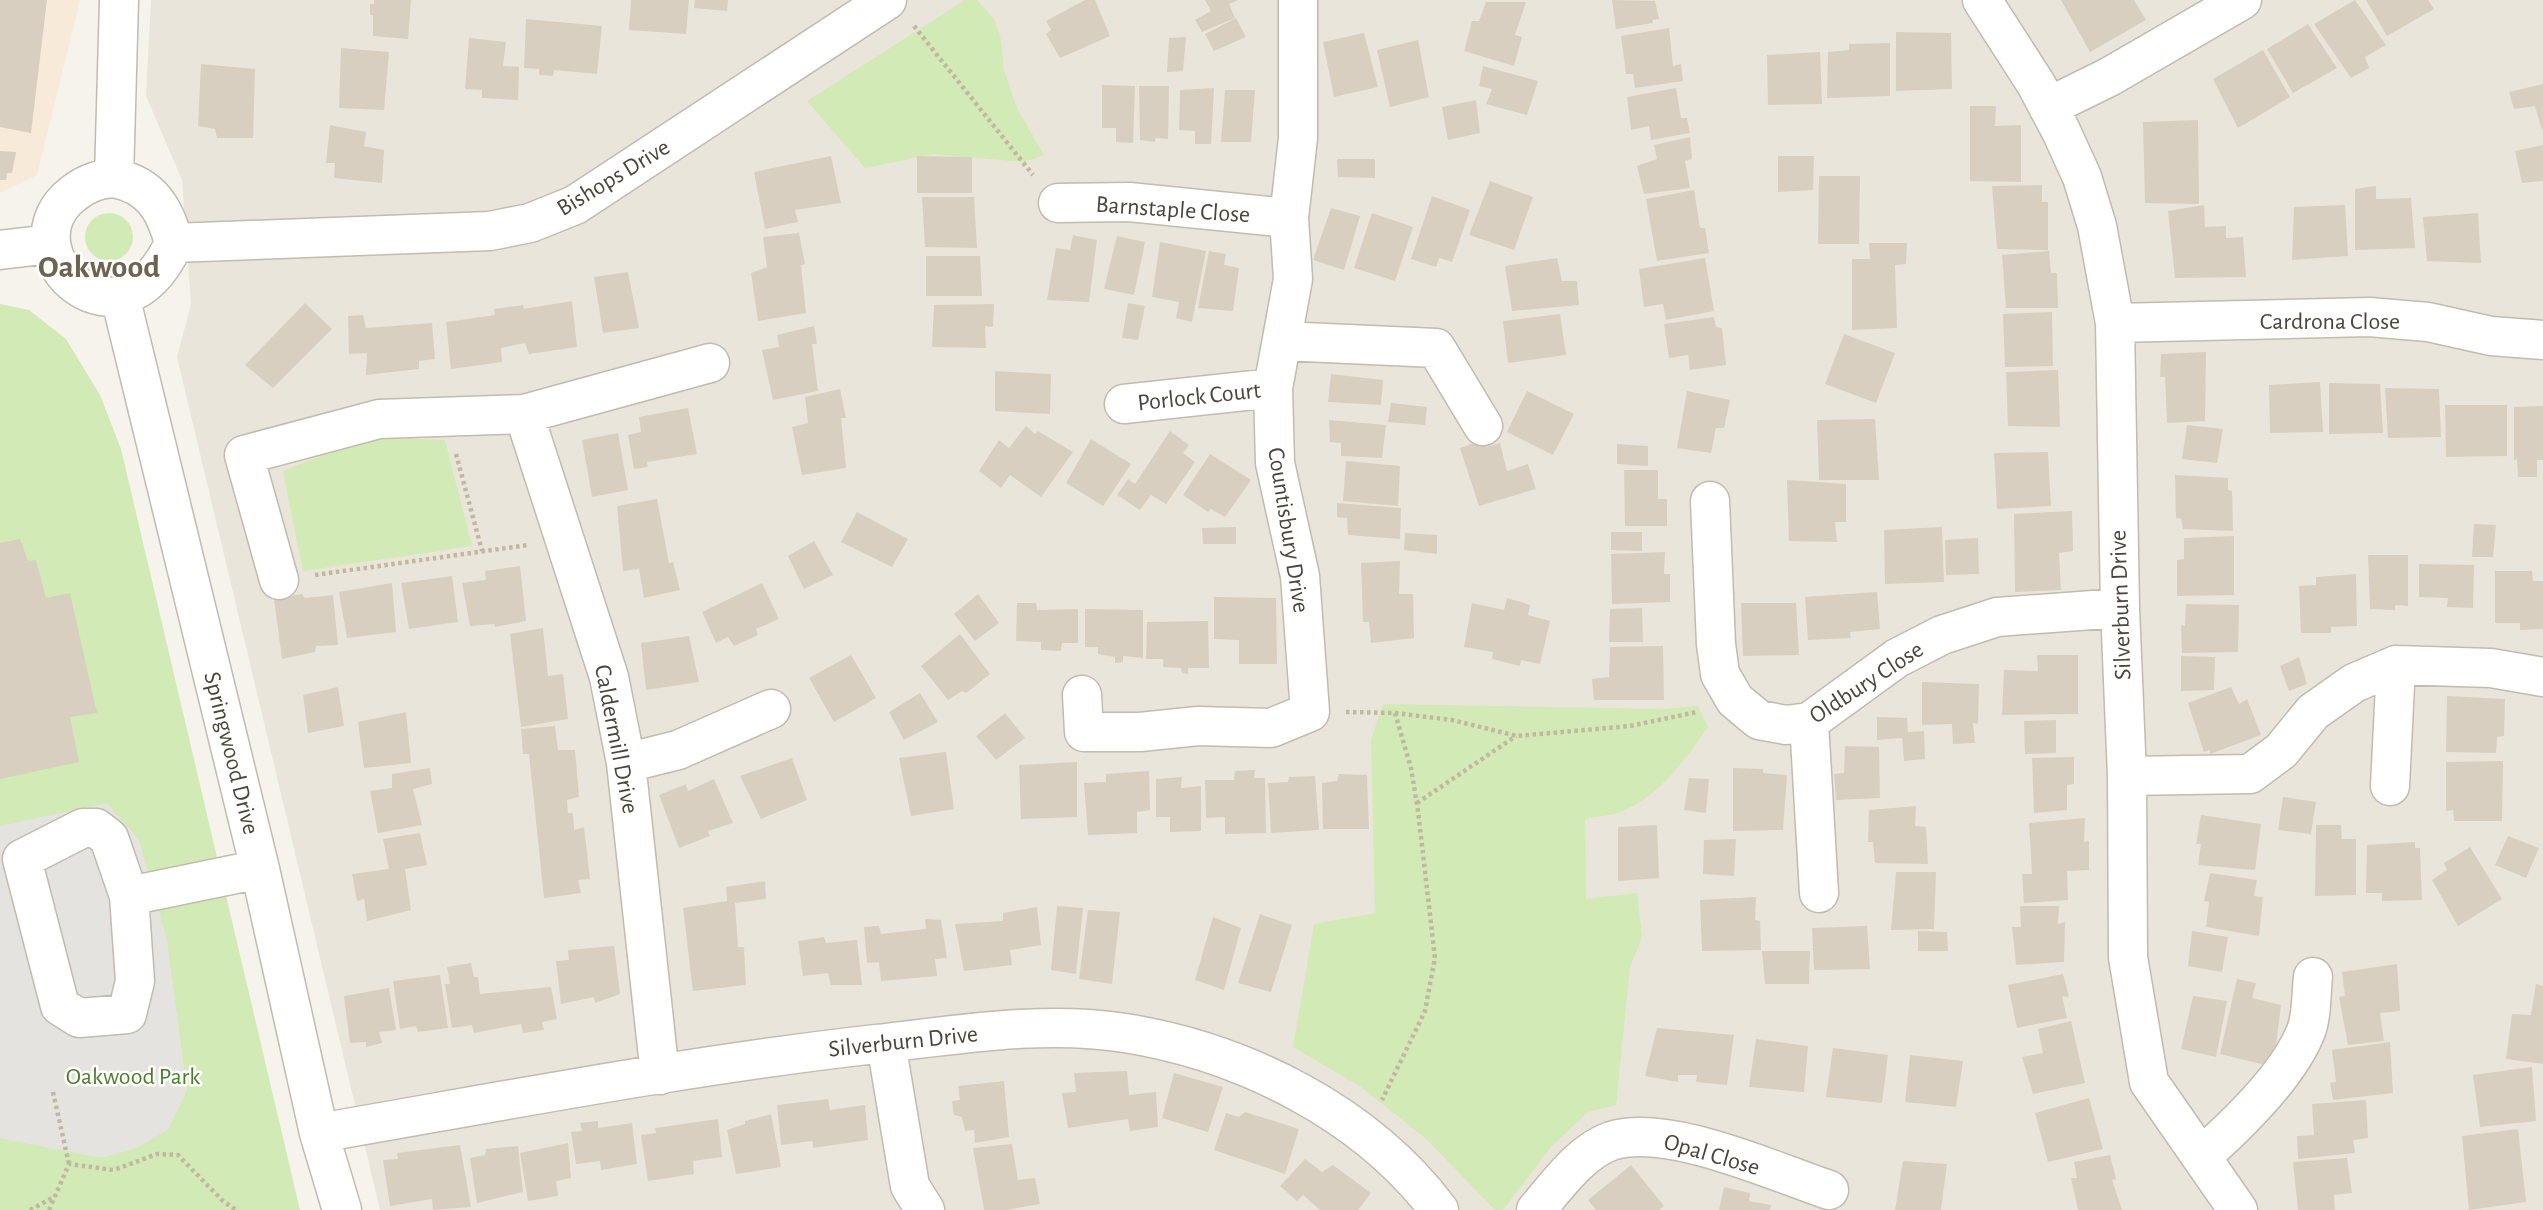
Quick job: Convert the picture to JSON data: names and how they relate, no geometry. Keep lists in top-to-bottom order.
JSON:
{
  "streets": {
    "street": [
      "Bishops Drive",
      "Barnstaple Close",
      "Cardrona Close",
      "Porlock Court",
      "Countisbury Drive",
      "Silverburn Drive",
      "Oldbury Close",
      "Caldermill Drive",
      "Springwood Drive",
      "Opal Close"
    ]
  },
  "crossings": [
    ["Bishops Drive", "Springwood Drive"],
    ["Barnstaple Close", "Countisbury Drive"],
    ["Cardrona Close", "Silverburn Drive"],
    ["Porlock Court", "Countisbury Drive"],
    ["Silverburn Drive", "Oldbury Close"],
    ["Silverburn Drive", "Caldermill Drive"],
    ["Silverburn Drive", "Springwood Drive"]
  ],
  "districts": ["Oakwood"],
  "parks": ["Oakwood Park"]
}
